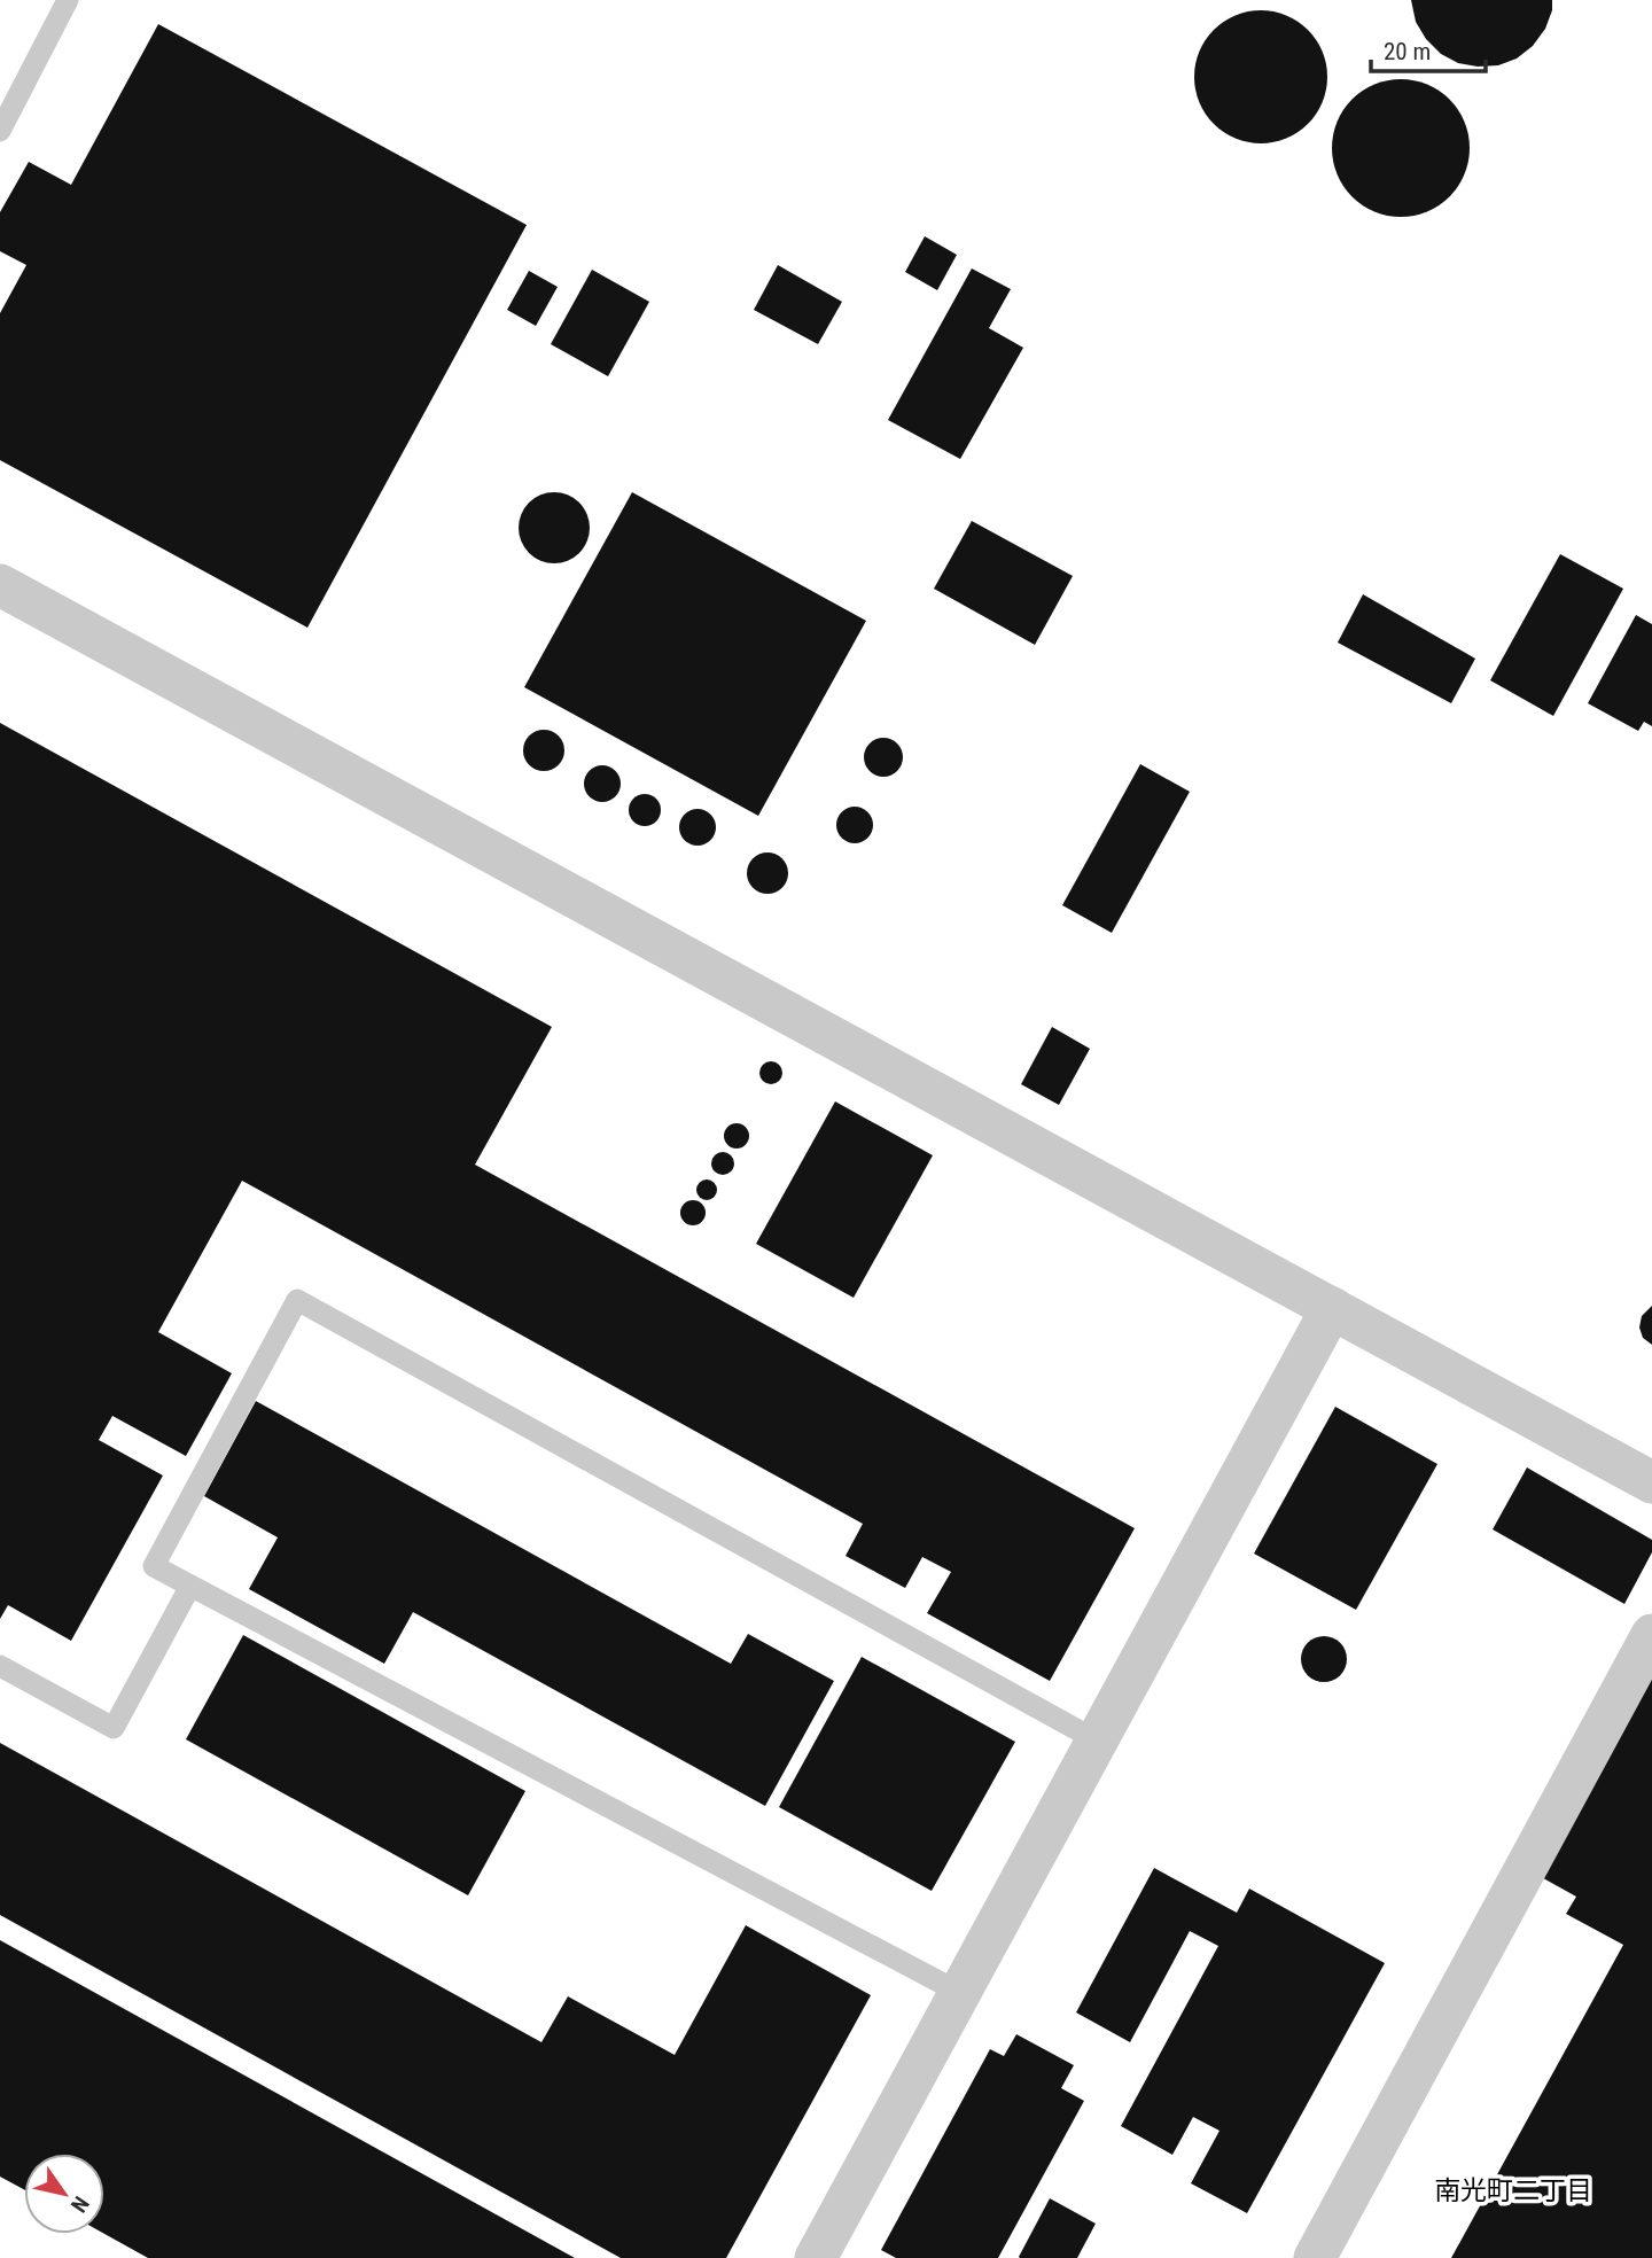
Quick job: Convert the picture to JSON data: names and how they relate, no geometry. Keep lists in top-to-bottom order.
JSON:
{
  "districts": ["南光町二丁目"],
  "scale_bar": "20 m",
  "north": "bottom right"
}
